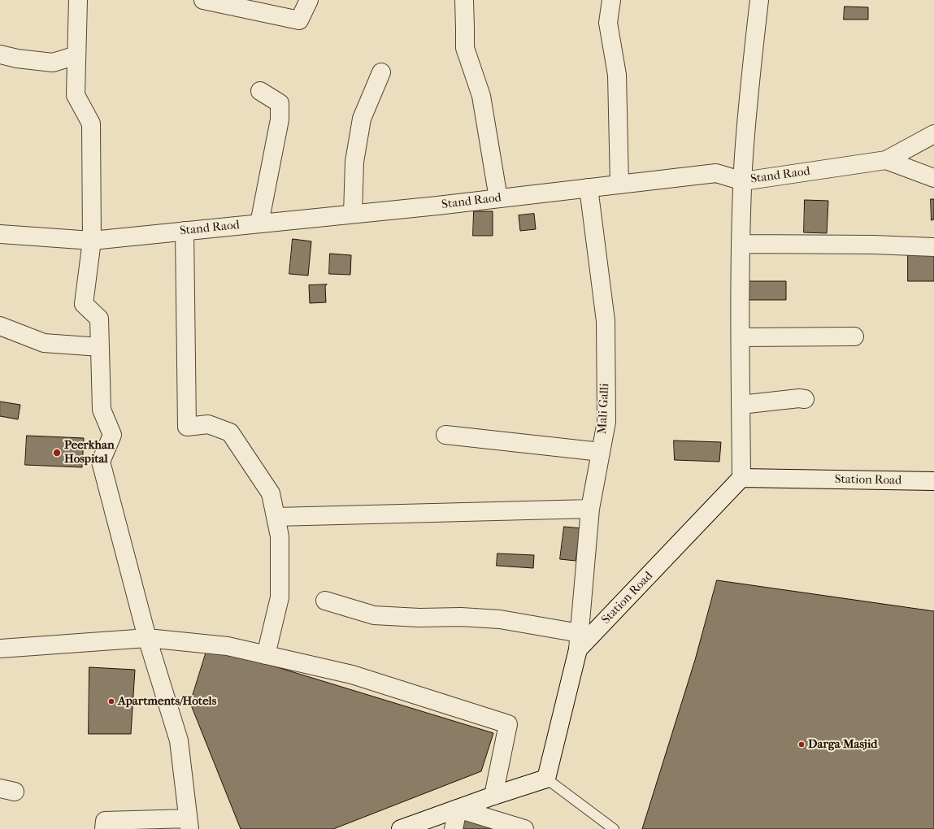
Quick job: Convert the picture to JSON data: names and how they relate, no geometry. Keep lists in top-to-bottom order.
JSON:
{
  "streets": {
    "street": ["Stand Raod", "Mali Galli", "Station Road"]
  },
  "crossings": [
    ["Stand Raod", "Mali Galli"],
    ["Mali Galli", "Station Road"]
  ],
  "places": ["Peerkhan Hospital", "Apartments/Hotels", "Darga Masjid"]
}
